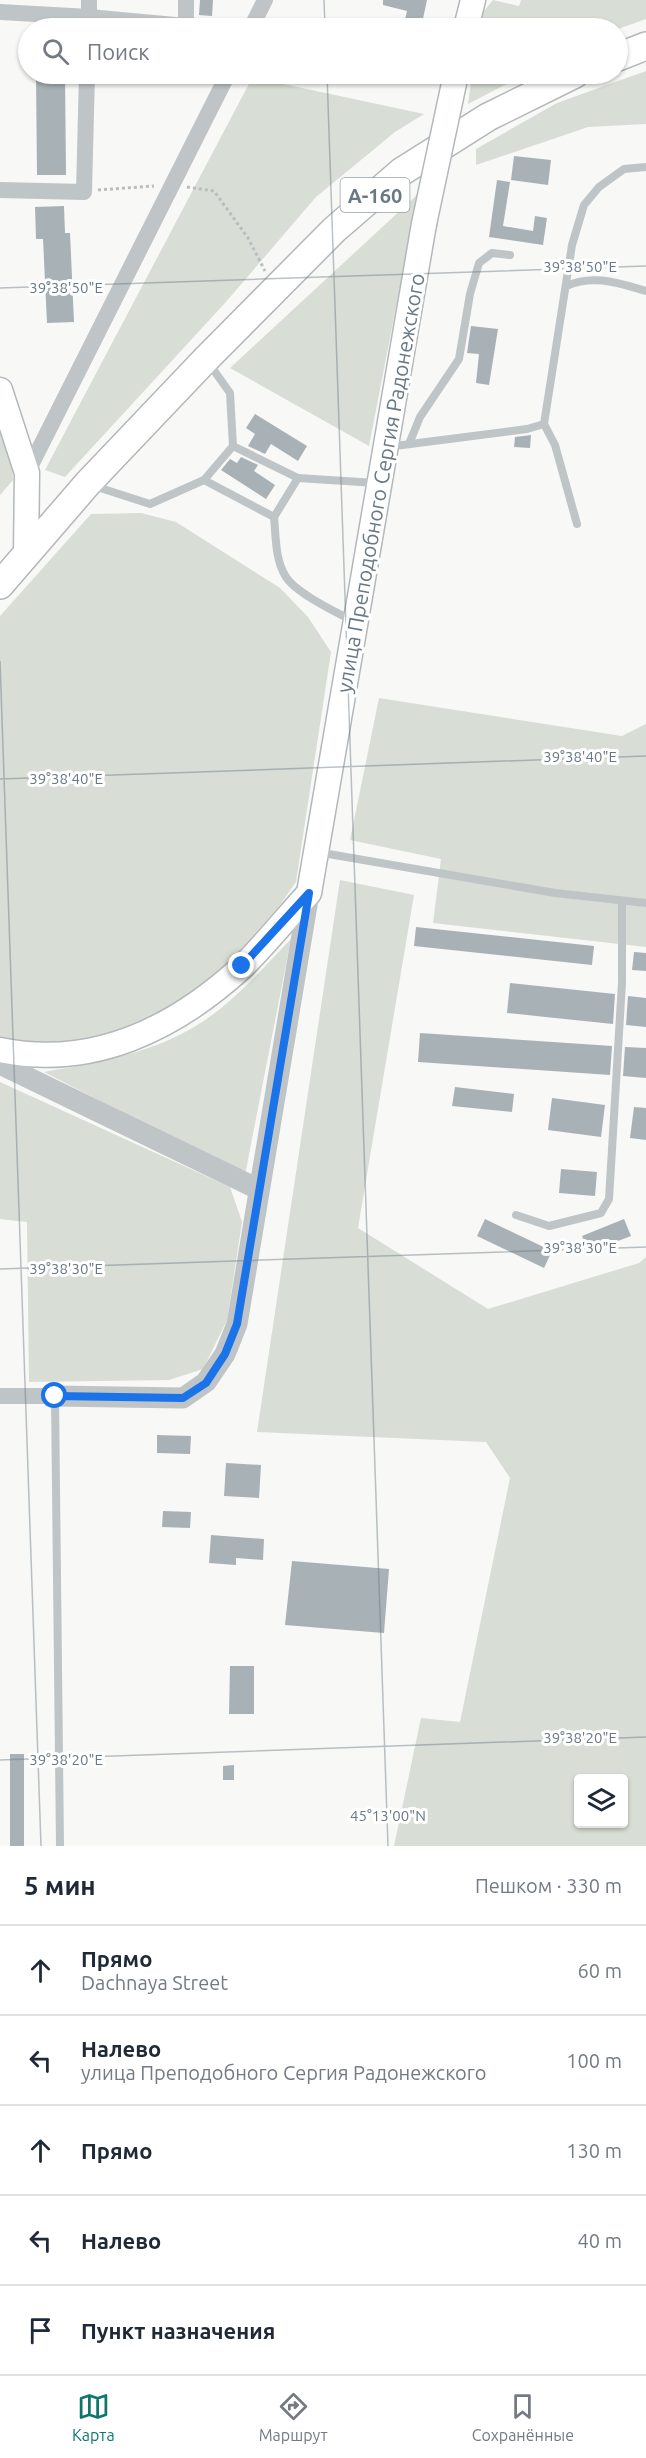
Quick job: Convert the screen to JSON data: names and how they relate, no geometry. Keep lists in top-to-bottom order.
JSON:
{
  "streets": {
    "highway": ["А-160"],
    "main road": ["улица Преподобного Сергия Радонежского"]
  },
  "page": {
    "search": "Поиск",
    "heading": ["5 мин", "Пешком · 330 m"],
    "list": [
      ["Прямо", "Dachnaya Street", "60 m"],
      ["Налево", "улица Преподобного Сергия Радонежского", "100 m"],
      ["Прямо", "130 m"],
      ["Налево", "40 m"],
      "Пункт назначения"
    ],
    "nav": ["Карта", "Маршрут", "Сохранённые"]
  },
  "coordinates": [
    "39°38'50\"E",
    "39°38'40\"E",
    "39°38'30\"E",
    "39°38'20\"E",
    "45°13'00\"N"
  ]
}
